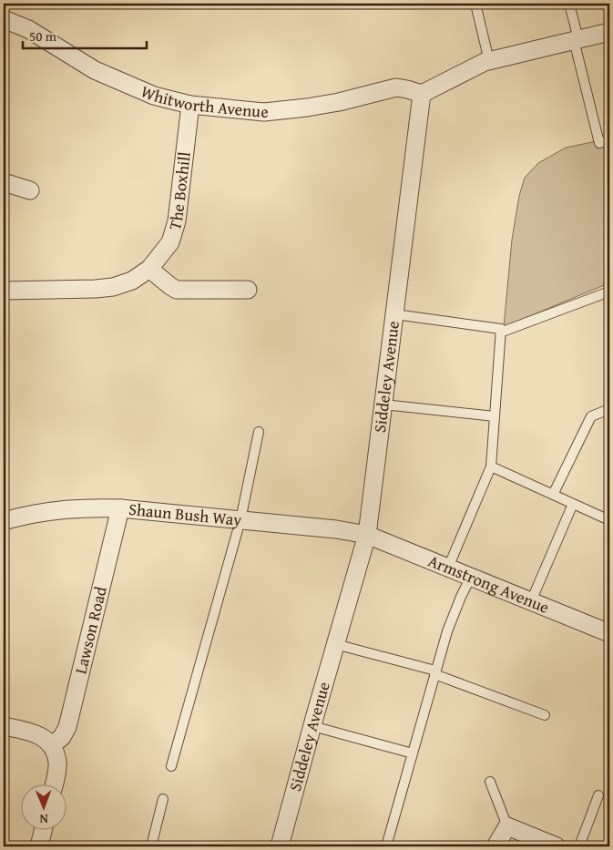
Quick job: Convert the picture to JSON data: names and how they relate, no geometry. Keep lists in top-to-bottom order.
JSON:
{
  "streets": {
    "street": [
      "Whitworth Avenue",
      "The Boxhill",
      "Siddeley Avenue",
      "Shaun Bush Way",
      "Armstrong Avenue",
      "Lawson Road"
    ]
  },
  "crossings": [
    ["Whitworth Avenue", "The Boxhill"],
    ["Whitworth Avenue", "Siddeley Avenue"],
    ["Siddeley Avenue", "Shaun Bush Way"],
    ["Siddeley Avenue", "Armstrong Avenue"],
    ["Shaun Bush Way", "Armstrong Avenue"],
    ["Shaun Bush Way", "Lawson Road"]
  ],
  "scale_bar": "50 m",
  "north": "bottom"
}
